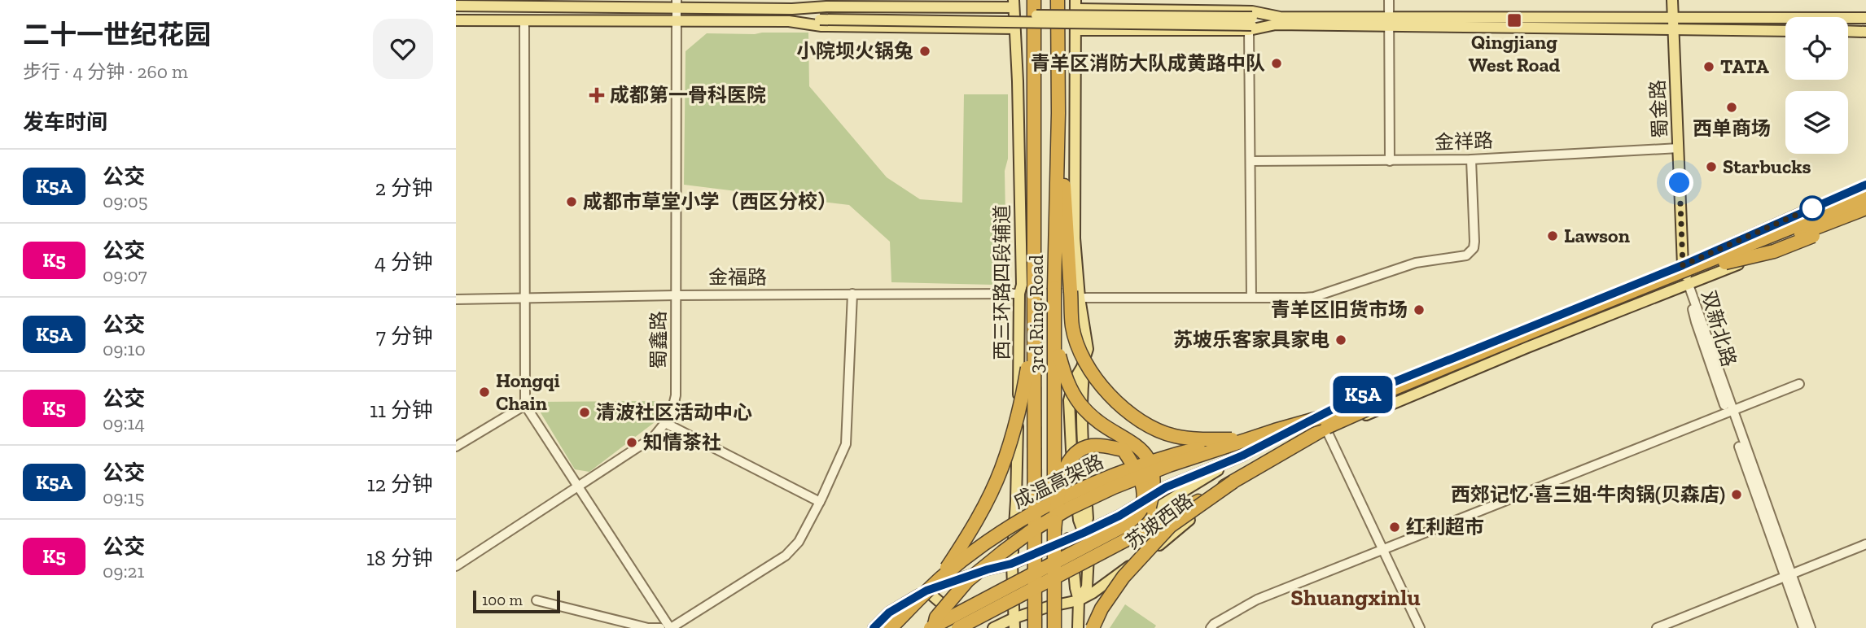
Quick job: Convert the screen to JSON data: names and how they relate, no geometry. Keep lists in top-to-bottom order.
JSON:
{
  "streets": {
    "highway": ["3rd Ring Road", "成温高架路"],
    "main road": ["蜀金路", "西三环路四段辅道", "苏坡西路"],
    "street": [
      "金祥路",
      "金福路",
      "双新北路",
      "蜀鑫路"
    ]
  },
  "crossings": [
    ["蜀金路", "金祥路"],
    ["蜀金路", "双新北路"],
    ["蜀金路", "苏坡西路"],
    ["金福路", "西三环路四段辅道"],
    ["金福路", "蜀鑫路"],
    ["西三环路四段辅道", "苏坡西路"],
    ["双新北路", "苏坡西路"]
  ],
  "districts": ["Shuangxinlu"],
  "places": {
    "transit": ["Qingjiang West Road"],
    "other": [
      "小院坝火锅兔",
      "青羊区消防大队成黄路中队",
      "TATA",
      "西单商场",
      "Starbucks",
      "成都市草堂小学（西区分校）",
      "Lawson",
      "青羊区旧货市场",
      "苏坡乐客家具家电",
      "Hongqi Chain",
      "清波社区活动中心",
      "知情茶社",
      "西郊记忆·喜三姐·牛肉锅(贝森店)",
      "红利超市"
    ],
    "health": ["成都第一骨科医院"]
  },
  "lines": ["bus line K5A"],
  "scale_bar": "100 m",
  "page": {
    "heading": [
      ["二十一世纪花园", "步行 · 4 分钟 · 260 m"],
      "发车时间"
    ],
    "on_map": "K5A",
    "list": [
      {
        "mark": "K5A",
        "name": "公交",
        "note": "09:05",
        "value": "2 分钟"
      },
      {
        "mark": "K5",
        "name": "公交",
        "note": "09:07",
        "value": "4 分钟"
      },
      {
        "mark": "K5A",
        "name": "公交",
        "note": "09:10",
        "value": "7 分钟"
      },
      {
        "mark": "K5",
        "name": "公交",
        "note": "09:14",
        "value": "11 分钟"
      },
      {
        "mark": "K5A",
        "name": "公交",
        "note": "09:15",
        "value": "12 分钟"
      },
      {
        "mark": "K5",
        "name": "公交",
        "note": "09:21",
        "value": "18 分钟"
      }
    ],
    "scale": "100 m"
  }
}
